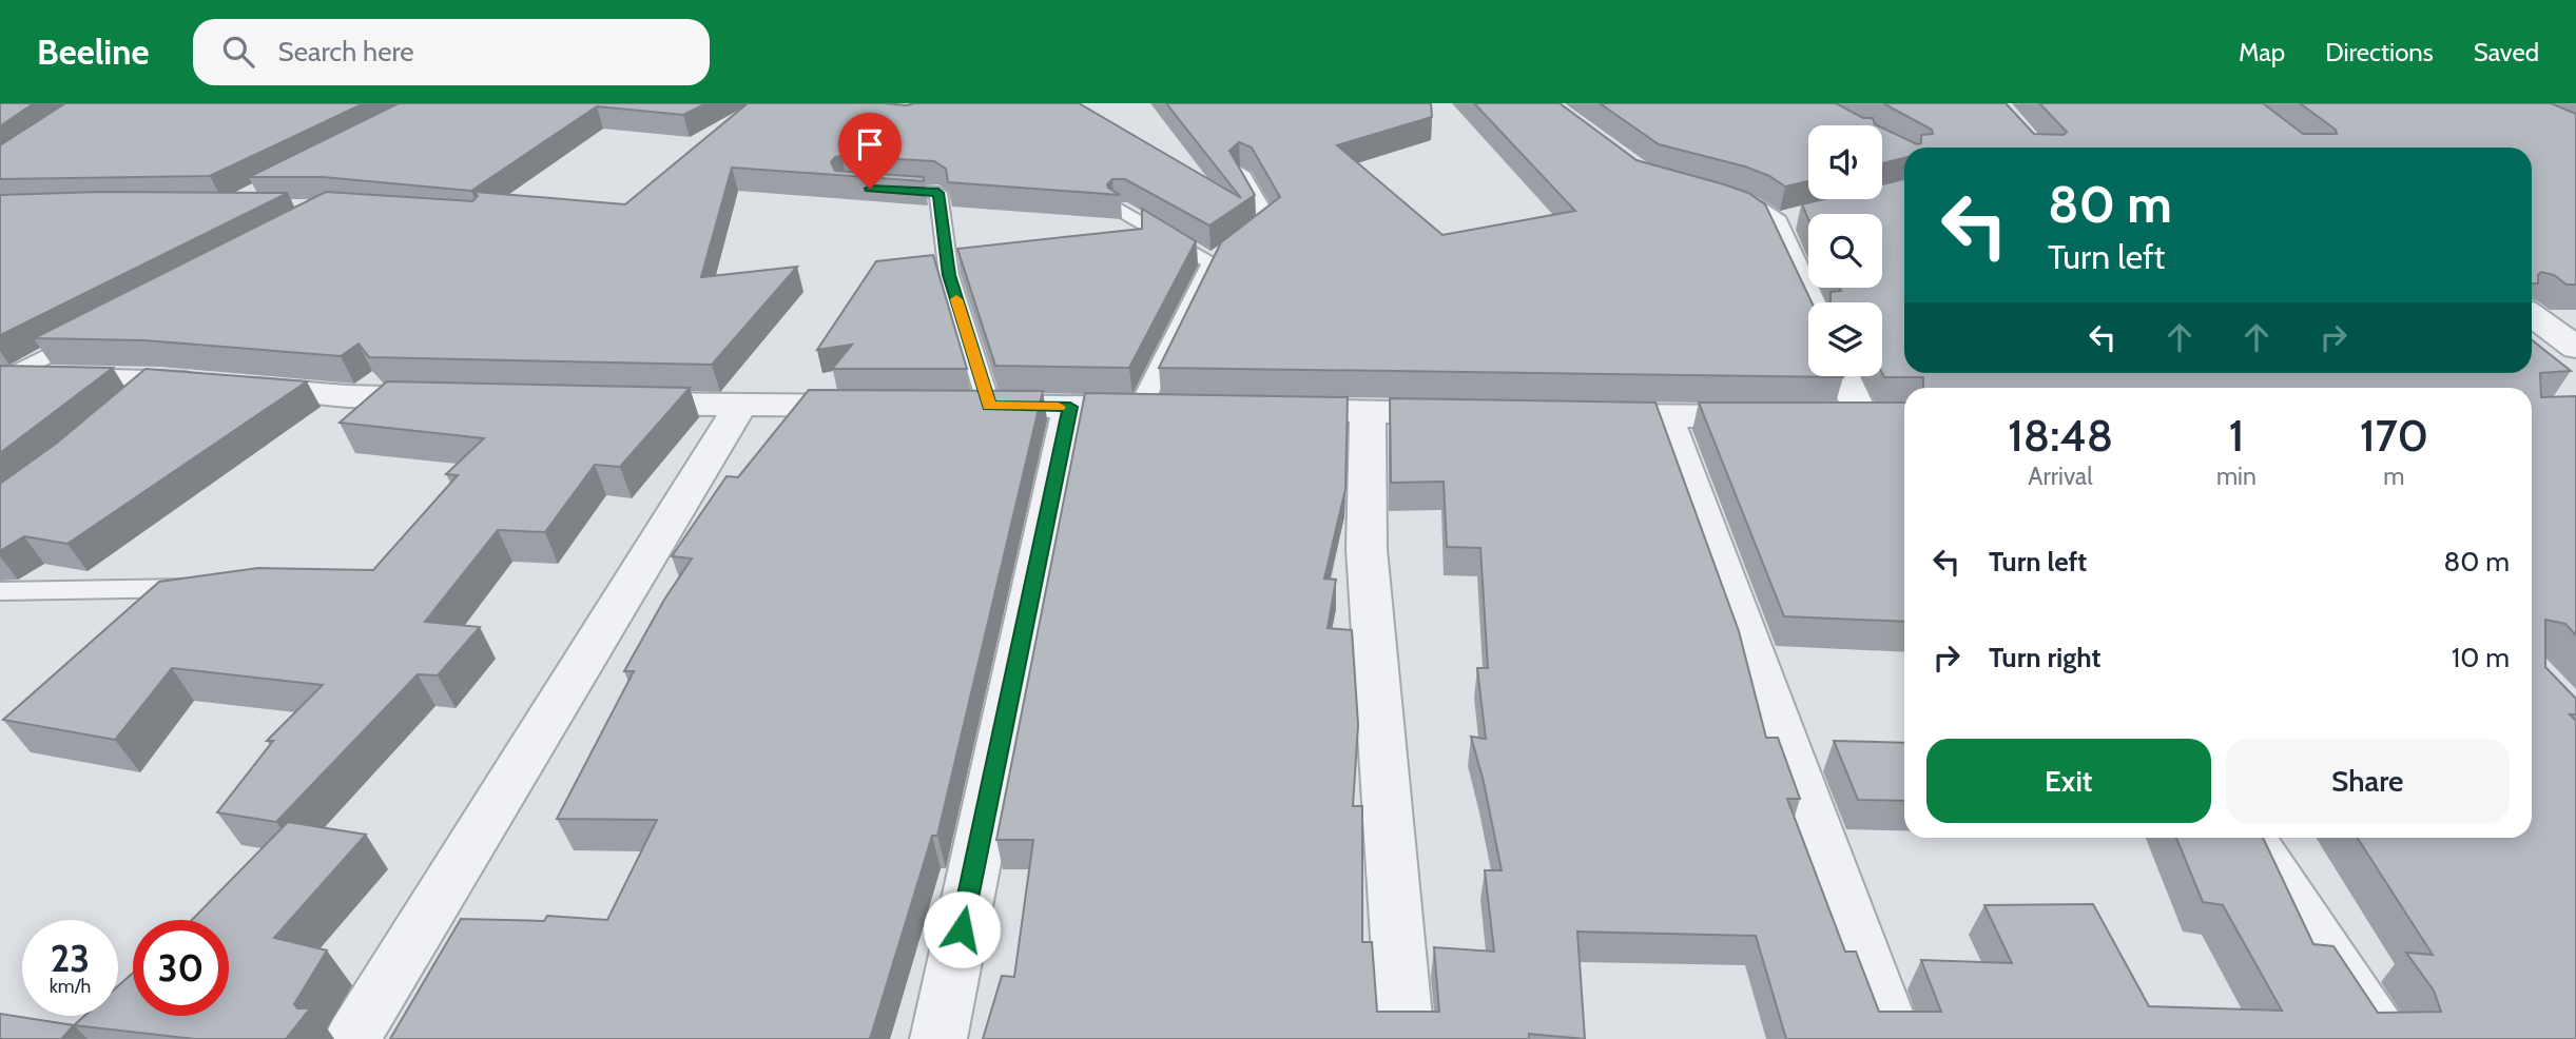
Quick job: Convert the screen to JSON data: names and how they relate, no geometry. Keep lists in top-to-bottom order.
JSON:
{
  "page": {
    "header": "Beeline",
    "search": "Search here",
    "nav": ["Map", "Directions", "Saved"],
    "turn": ["80 m", "Turn left"],
    "eta": [
      "18:48",
      "Arrival",
      "1",
      "min",
      "170",
      "m"
    ],
    "list": [
      {
        "name": "Turn left",
        "value": "80 m"
      },
      {
        "name": "Turn right",
        "value": "10 m"
      }
    ],
    "buttons": ["Exit", "Share"],
    "speed": "23 km/h",
    "limit": "30"
  }
}
